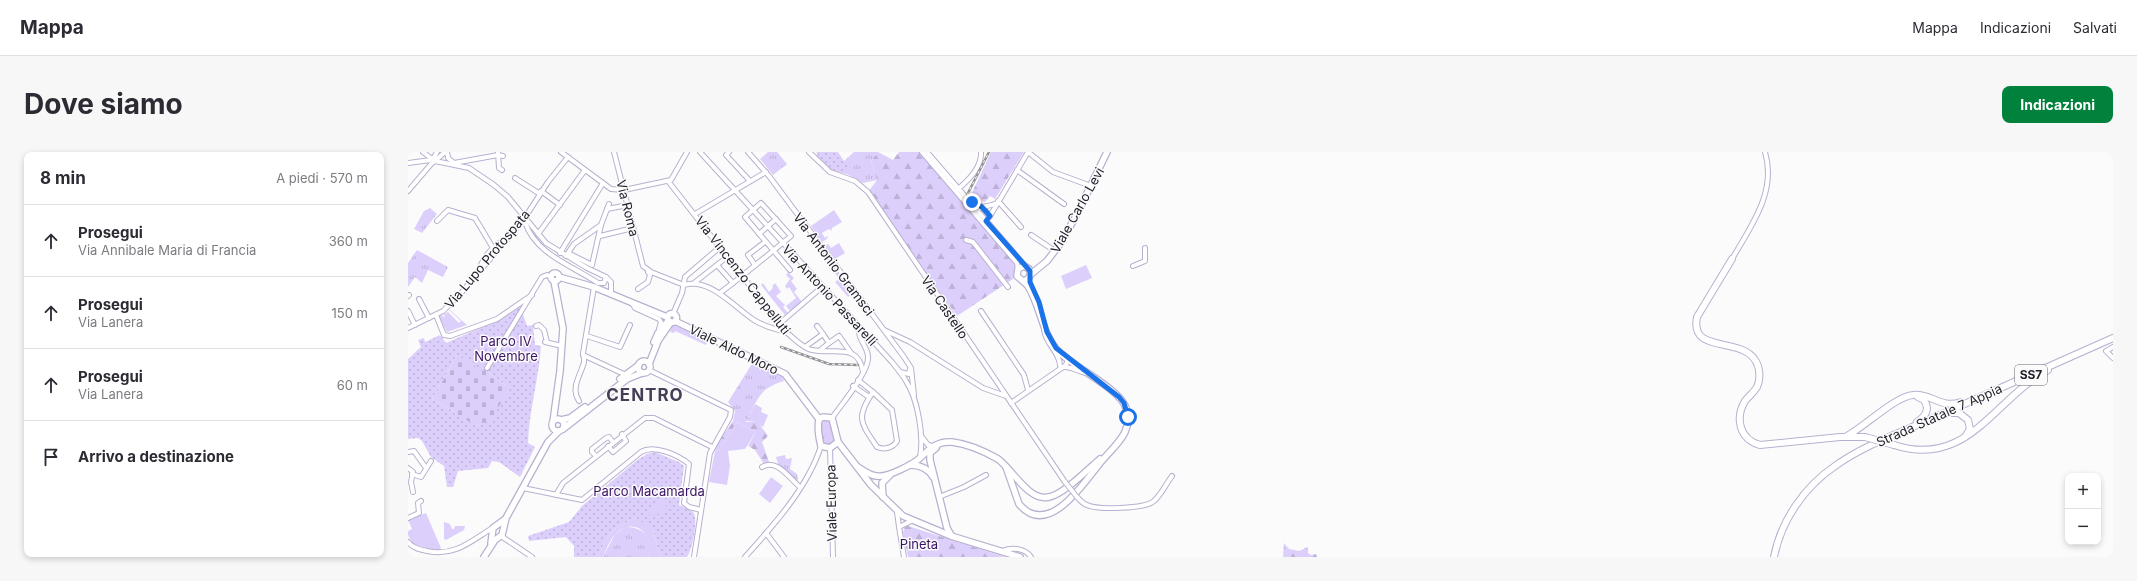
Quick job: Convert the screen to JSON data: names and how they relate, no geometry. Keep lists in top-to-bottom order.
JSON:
{
  "streets": {
    "highway": ["SS7", "Strada Statale 7 Appia"],
    "main road": ["Viale Carlo Levi", "Viale Aldo Moro"],
    "street": [
      "Via Roma",
      "Via Lupo Protospata",
      "Via Antonio Gramsci",
      "Via Vincenzo Cappelluti",
      "Via Antonio Passarelli",
      "Via Castello",
      "Viale Europa"
    ]
  },
  "districts": ["CENTRO"],
  "parks": ["Parco IV Novembre", "Parco Macamarda", "Pineta"],
  "page": {
    "header": "Mappa",
    "nav": ["Mappa", "Indicazioni", "Salvati"],
    "buttons": "Indicazioni",
    "title": "Dove siamo",
    "heading": ["8 min", "A piedi · 570 m"],
    "list": [
      ["Prosegui", "Via Annibale Maria di Francia", "360 m"],
      ["Prosegui", "Via Lanera", "150 m"],
      ["Prosegui", "Via Lanera", "60 m"],
      "Arrivo a destinazione"
    ],
    "map_buttons": ["+", "−"]
  }
}
